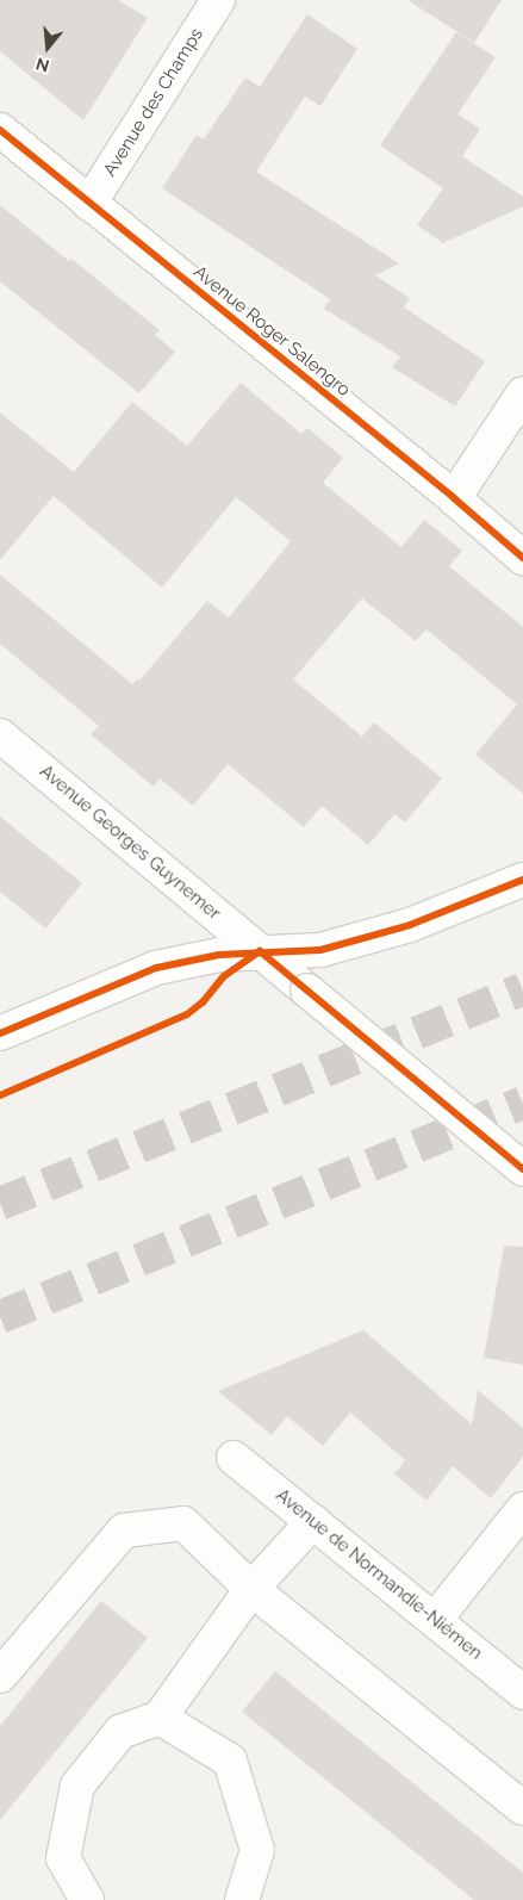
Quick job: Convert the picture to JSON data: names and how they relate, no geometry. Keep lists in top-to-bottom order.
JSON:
{
  "streets": {
    "street": [
      "Avenue des Champs",
      "Avenue Roger Salengro",
      "Avenue Georges Guynemer",
      "Avenue de Normandie-Niémen"
    ]
  },
  "crossings": [
    ["Avenue des Champs", "Avenue Roger Salengro"]
  ],
  "north": "bottom"
}
